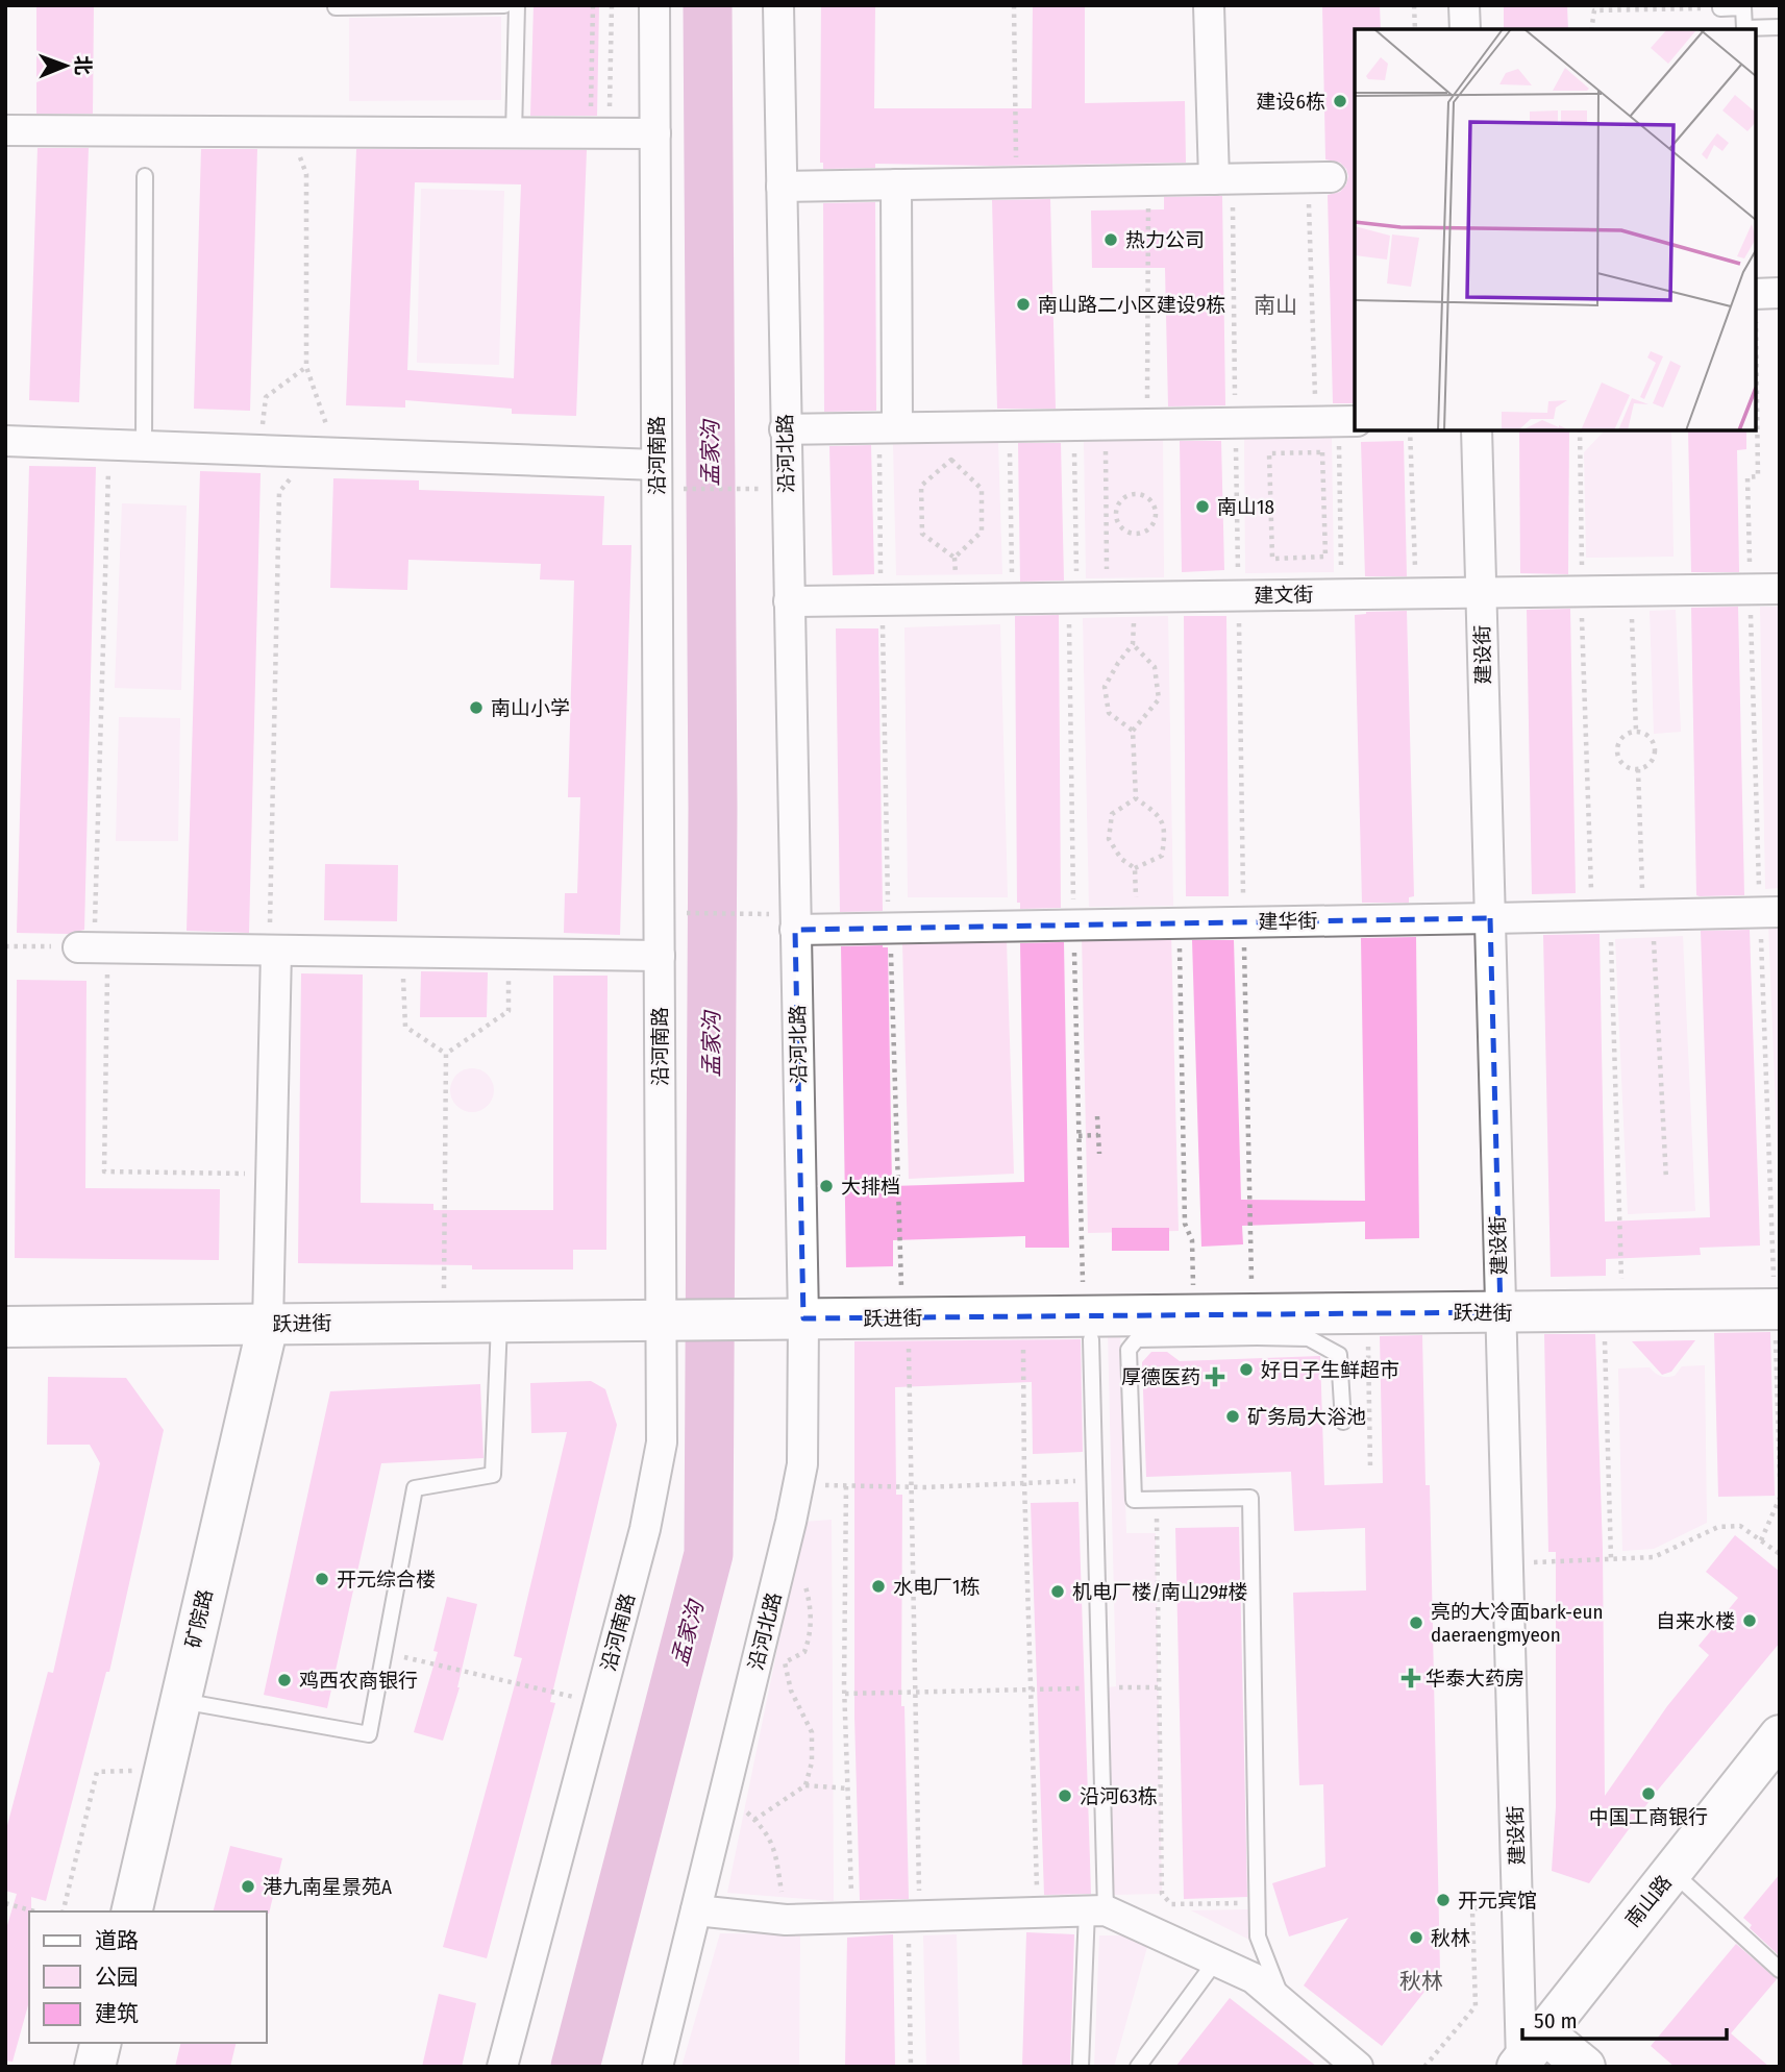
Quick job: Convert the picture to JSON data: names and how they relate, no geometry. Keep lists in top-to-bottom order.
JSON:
{
  "streets": {
    "street": [
      "沿河北路",
      "沿河南路",
      "建文街",
      "建设街",
      "建华街",
      "跃进街",
      "矿院路",
      "南山路"
    ]
  },
  "crossings": [
    ["沿河北路", "建文街"],
    ["沿河北路", "建华街"],
    ["沿河北路", "跃进街"],
    ["沿河南路", "跃进街"],
    ["建文街", "建设街"],
    ["建设街", "建华街"],
    ["建设街", "跃进街"],
    ["建设街", "南山路"],
    ["跃进街", "矿院路"]
  ],
  "districts": ["南山", "秋林"],
  "water": ["孟家沟"],
  "places": {
    "other": [
      "建设6栋",
      "热力公司",
      "南山路二小区建设9栋",
      "南山18",
      "南山小学",
      "大排档",
      "好日子生鲜超市",
      "矿务局大浴池",
      "开元综合楼",
      "水电厂1栋",
      "机电厂楼/南山29#楼",
      "自来水楼",
      "亮的大冷面bark-eun daeraengmyeon",
      "鸡西农商银行",
      "中国工商银行",
      "沿河63栋",
      "港九南星景苑A",
      "开元宾馆",
      "秋林"
    ],
    "health": ["厚德医药", "华泰大药房"]
  },
  "legend": ["道路", "公园", "建筑"],
  "scale_bar": "50 m",
  "north": "right"
}
